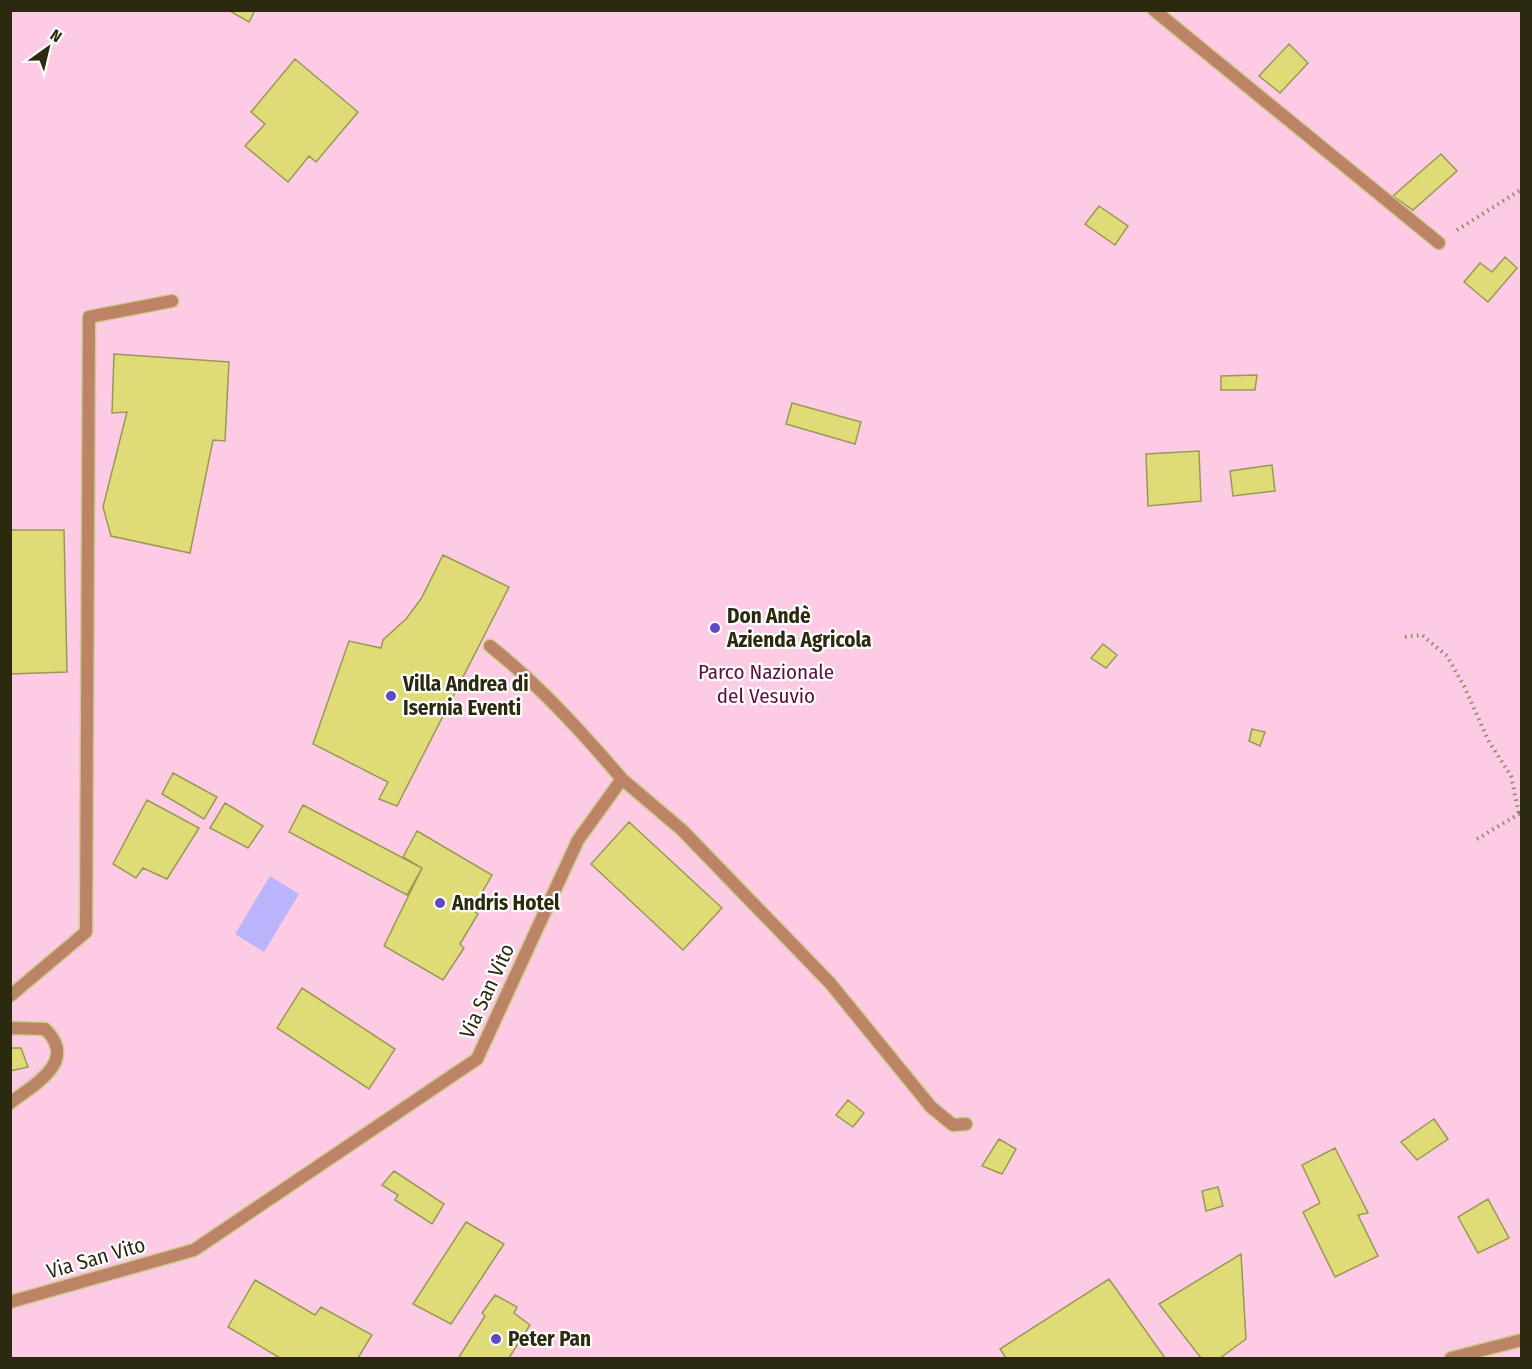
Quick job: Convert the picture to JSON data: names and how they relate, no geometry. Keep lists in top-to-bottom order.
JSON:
{
  "streets": {
    "street": ["Via San Vito"]
  },
  "parks": ["Parco Nazionale del Vesuvio"],
  "places": [
    "Don Andè Azienda Agricola",
    "Villa Andrea di Isernia Eventi",
    "Andris Hotel",
    "Peter Pan"
  ],
  "north": "top right"
}
